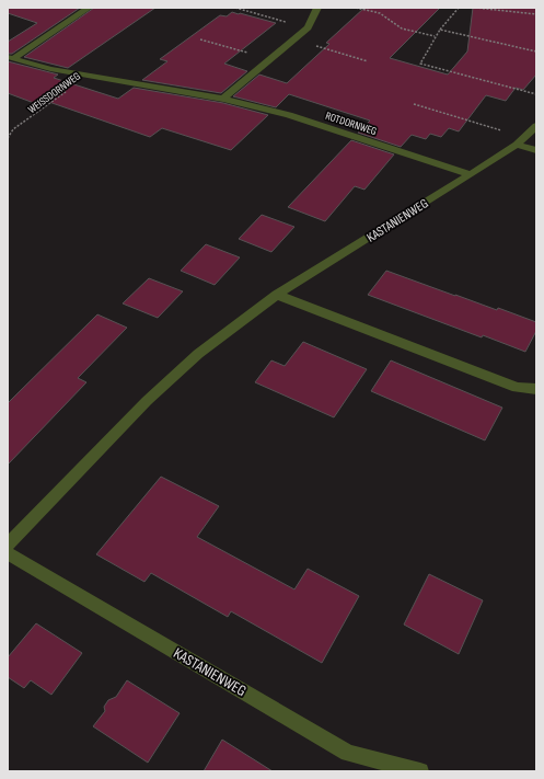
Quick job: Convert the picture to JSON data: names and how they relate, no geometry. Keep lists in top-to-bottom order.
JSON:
{
  "streets": {
    "street": ["ROTDORNWEG", "KASTANIENWEG"],
    "path": ["WEISSDORNWEG"]
  },
  "crossings": [
    ["WEISSDORNWEG", "ROTDORNWEG"],
    ["ROTDORNWEG", "KASTANIENWEG"]
  ]
}
